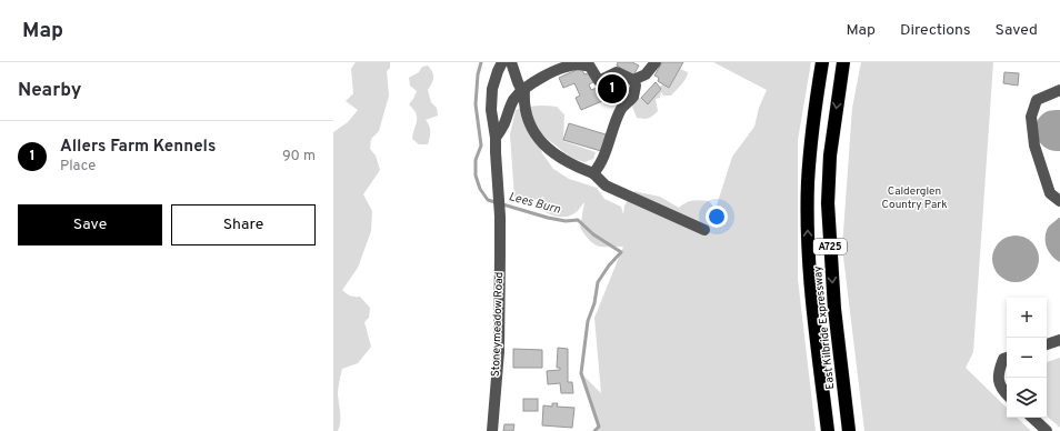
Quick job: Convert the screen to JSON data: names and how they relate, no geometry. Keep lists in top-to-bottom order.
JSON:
{
  "streets": {
    "highway": ["A725", "East Kilbride Expressway"],
    "street": ["Stoneymeadow Road"]
  },
  "water": ["Lees Burn"],
  "parks": ["Calderglen Country Park"],
  "page": {
    "header": "Map",
    "nav": ["Map", "Directions", "Saved"],
    "heading": "Nearby",
    "pins": "1",
    "list": [
      {
        "mark": "1",
        "name": "Allers Farm Kennels",
        "note": "Place",
        "value": "90 m"
      }
    ],
    "buttons": ["Save", "Share"],
    "map_buttons": ["+", "−"]
  }
}
